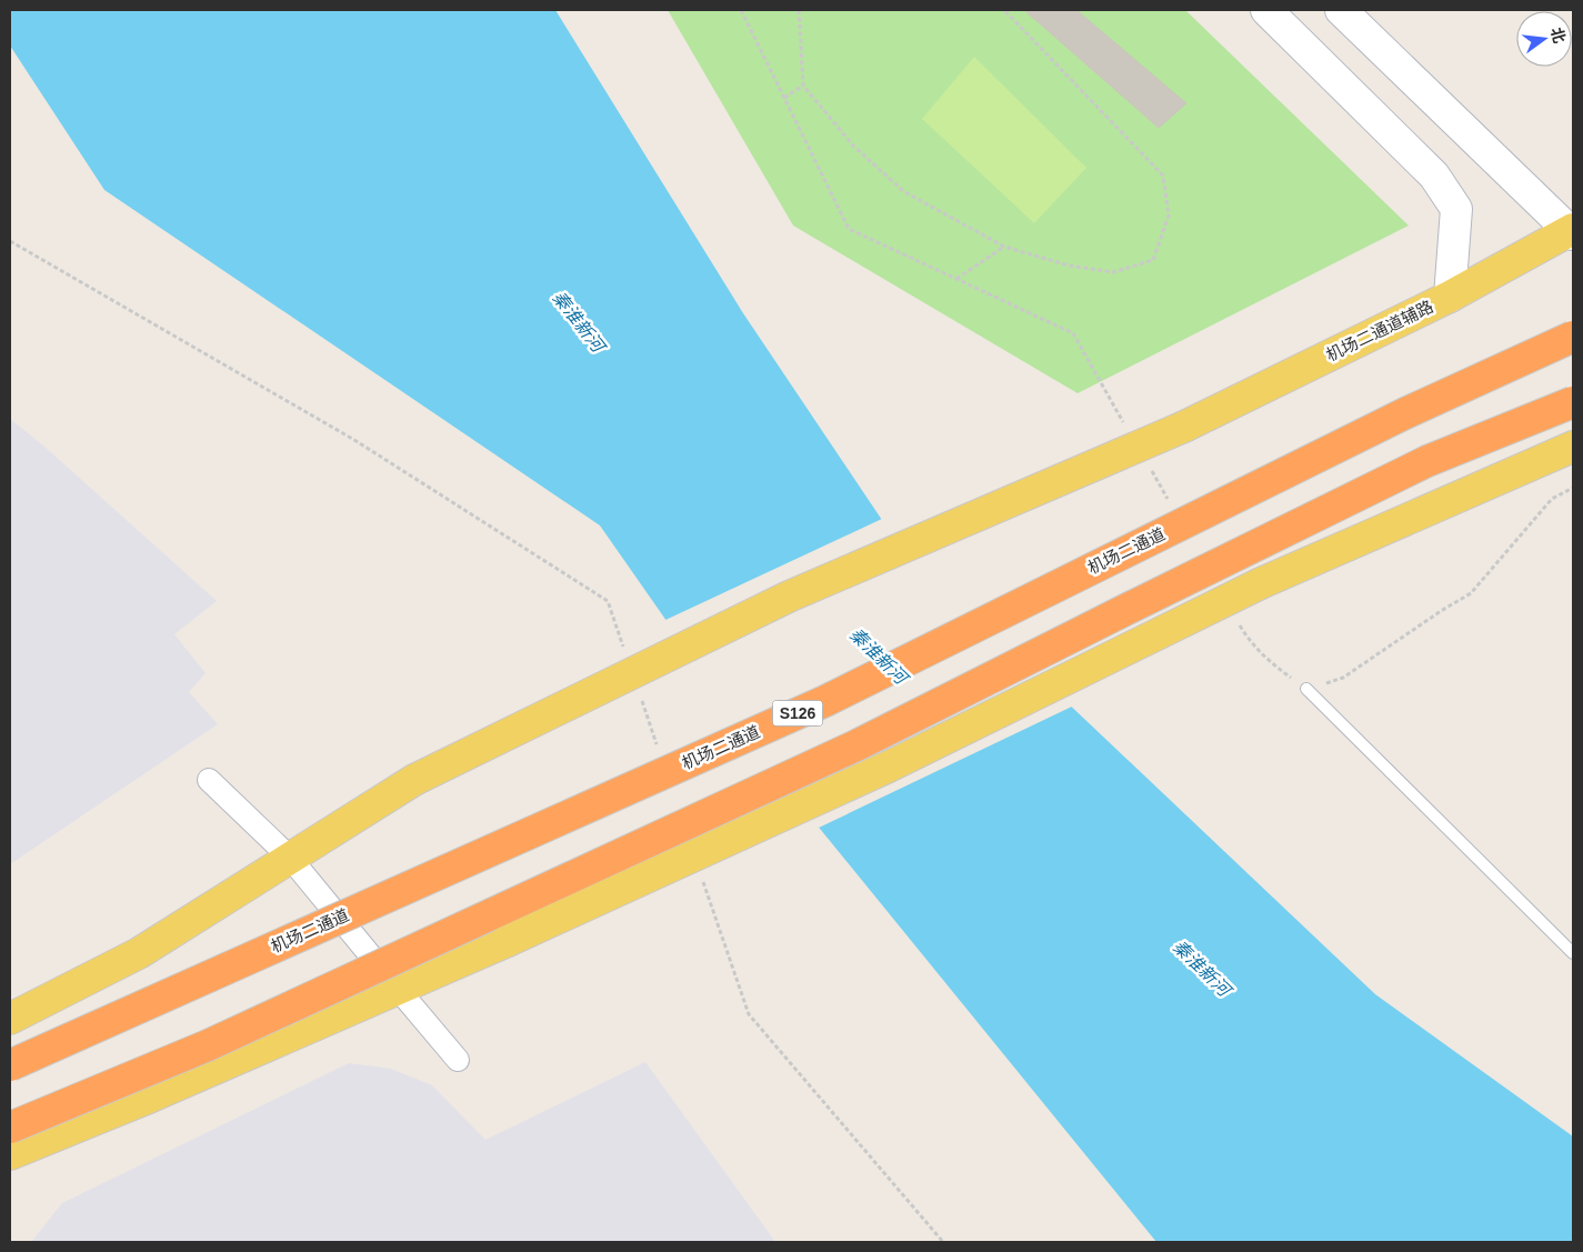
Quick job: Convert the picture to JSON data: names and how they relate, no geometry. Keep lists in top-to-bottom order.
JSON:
{
  "streets": {
    "highway": ["机场二通道", "S126"],
    "main road": ["机场二通道辅路"]
  },
  "water": ["秦淮新河"],
  "north": "right"
}
